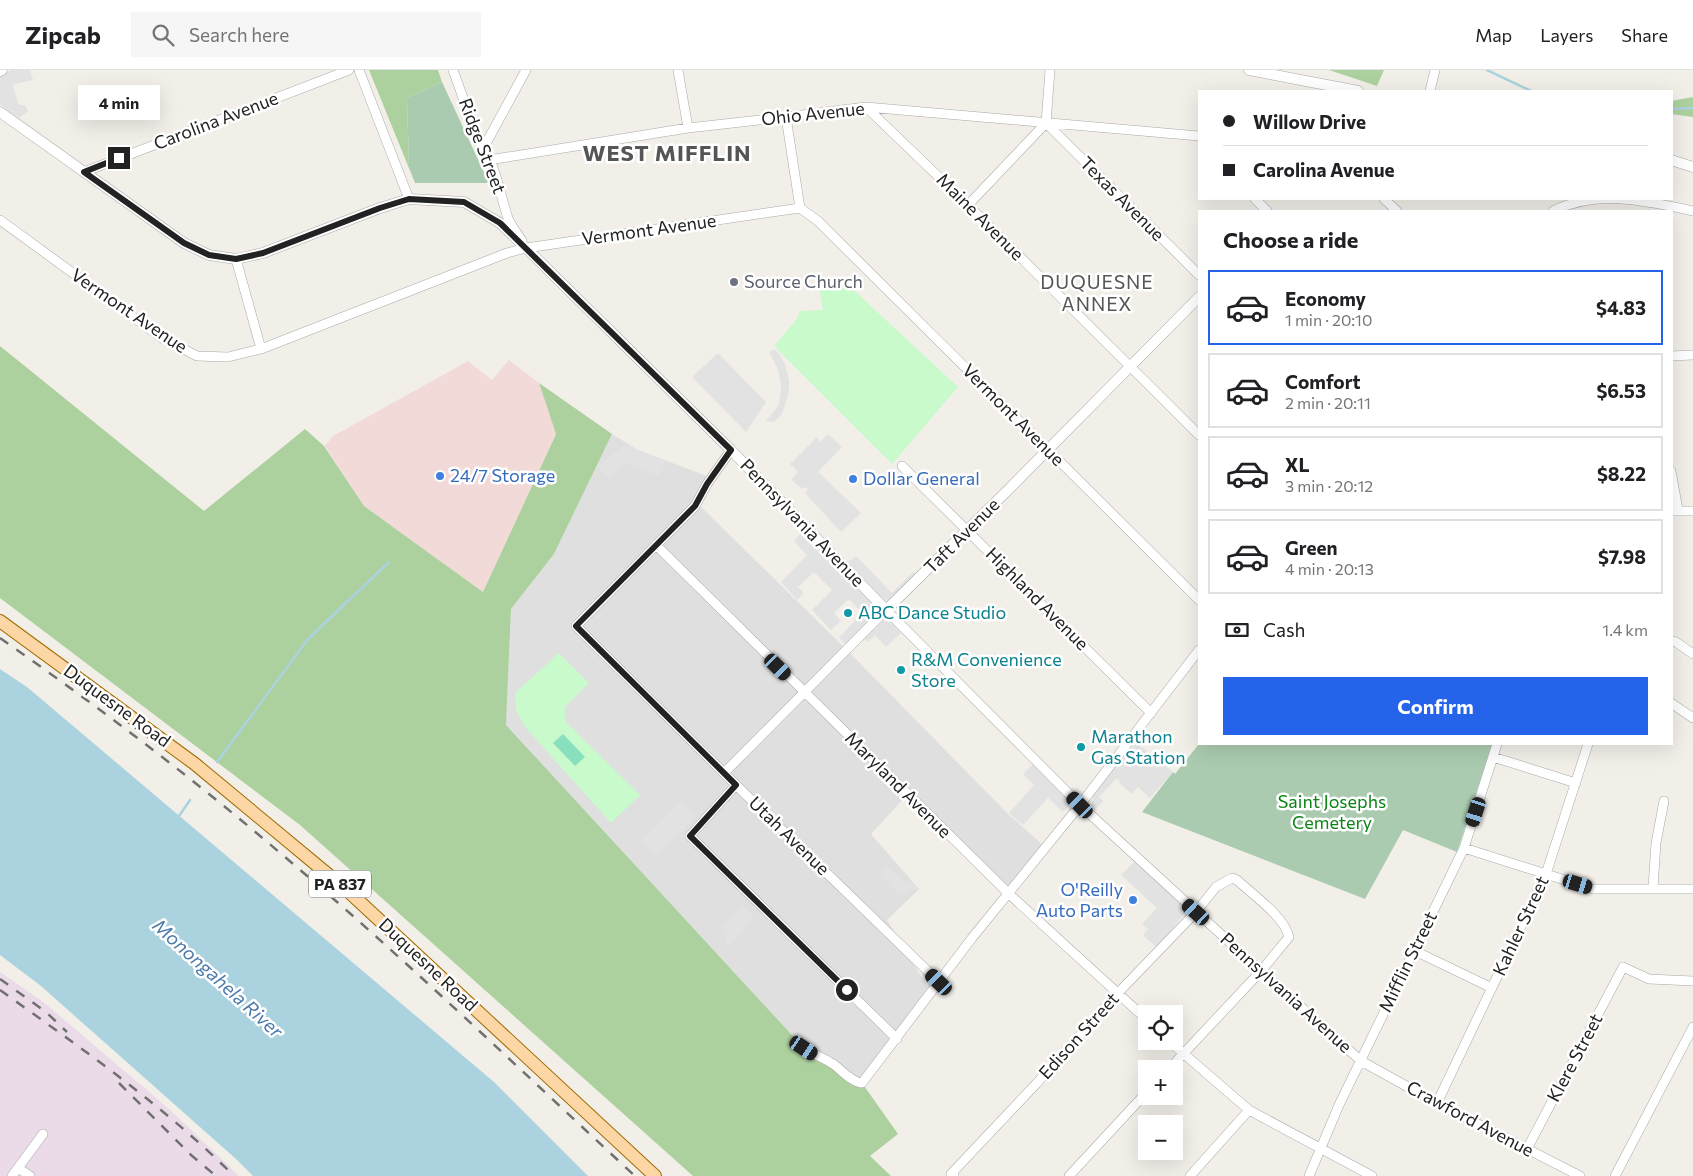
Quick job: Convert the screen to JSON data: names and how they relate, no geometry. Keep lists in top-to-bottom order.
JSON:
{
  "streets": {
    "main road": ["Duquesne Road", "PA 837"],
    "street": [
      "Ohio Avenue",
      "Carolina Avenue",
      "Ridge Street",
      "Texas Avenue",
      "Maine Avenue",
      "Vermont Avenue",
      "Pennsylvania Avenue",
      "Taft Avenue",
      "Highland Avenue",
      "Maryland Avenue",
      "Utah Avenue",
      "Kahler Street",
      "Mifflin Street",
      "Edison Street",
      "Klere Street",
      "Crawford Avenue"
    ]
  },
  "crossings": [
    ["Ohio Avenue", "Ridge Street"],
    ["Ohio Avenue", "Texas Avenue"],
    ["Ohio Avenue", "Maine Avenue"],
    ["Carolina Avenue", "Pennsylvania Avenue"],
    ["Ridge Street", "Vermont Avenue"],
    ["Ridge Street", "Pennsylvania Avenue"],
    ["Maine Avenue", "Taft Avenue"],
    ["Vermont Avenue", "Pennsylvania Avenue"],
    ["Vermont Avenue", "Taft Avenue"],
    ["Pennsylvania Avenue", "Taft Avenue"],
    ["Pennsylvania Avenue", "Mifflin Street"],
    ["Pennsylvania Avenue", "Edison Street"],
    ["Pennsylvania Avenue", "Crawford Avenue"],
    ["Taft Avenue", "Highland Avenue"],
    ["Taft Avenue", "Maryland Avenue"],
    ["Taft Avenue", "Utah Avenue"],
    ["Maryland Avenue", "Utah Avenue"],
    ["Maryland Avenue", "Edison Street"],
    ["Kahler Street", "Crawford Avenue"],
    ["Mifflin Street", "Crawford Avenue"],
    ["Klere Street", "Crawford Avenue"]
  ],
  "districts": ["WEST MIFFLIN", "DUQUESNE ANNEX"],
  "water": ["Monongahela River"],
  "parks": ["Saint Josephs Cemetery"],
  "places": [
    "Source Church",
    "24/7 Storage",
    "Dollar General",
    "ABC Dance Studio",
    "R&M Convenience Store",
    "Marathon Gas Station",
    "O'Reilly Auto Parts"
  ],
  "page": {
    "header": "Zipcab",
    "search": "Search here",
    "nav": ["Map", "Layers", "Share"],
    "bubble": "4 min",
    "banner": ["Willow Drive", "Carolina Avenue"],
    "heading": "Choose a ride",
    "list": [
      {
        "name": "Economy",
        "note": "1 min · 20:10",
        "value": "$4.83"
      },
      {
        "name": "Comfort",
        "note": "2 min · 20:11",
        "value": "$6.53"
      },
      {
        "name": "XL",
        "note": "3 min · 20:12",
        "value": "$8.22"
      },
      {
        "name": "Green",
        "note": "4 min · 20:13",
        "value": "$7.98"
      }
    ],
    "pay": ["Cash", "1.4 km"],
    "buttons": "Confirm",
    "map_buttons": ["+", "−"]
  }
}
